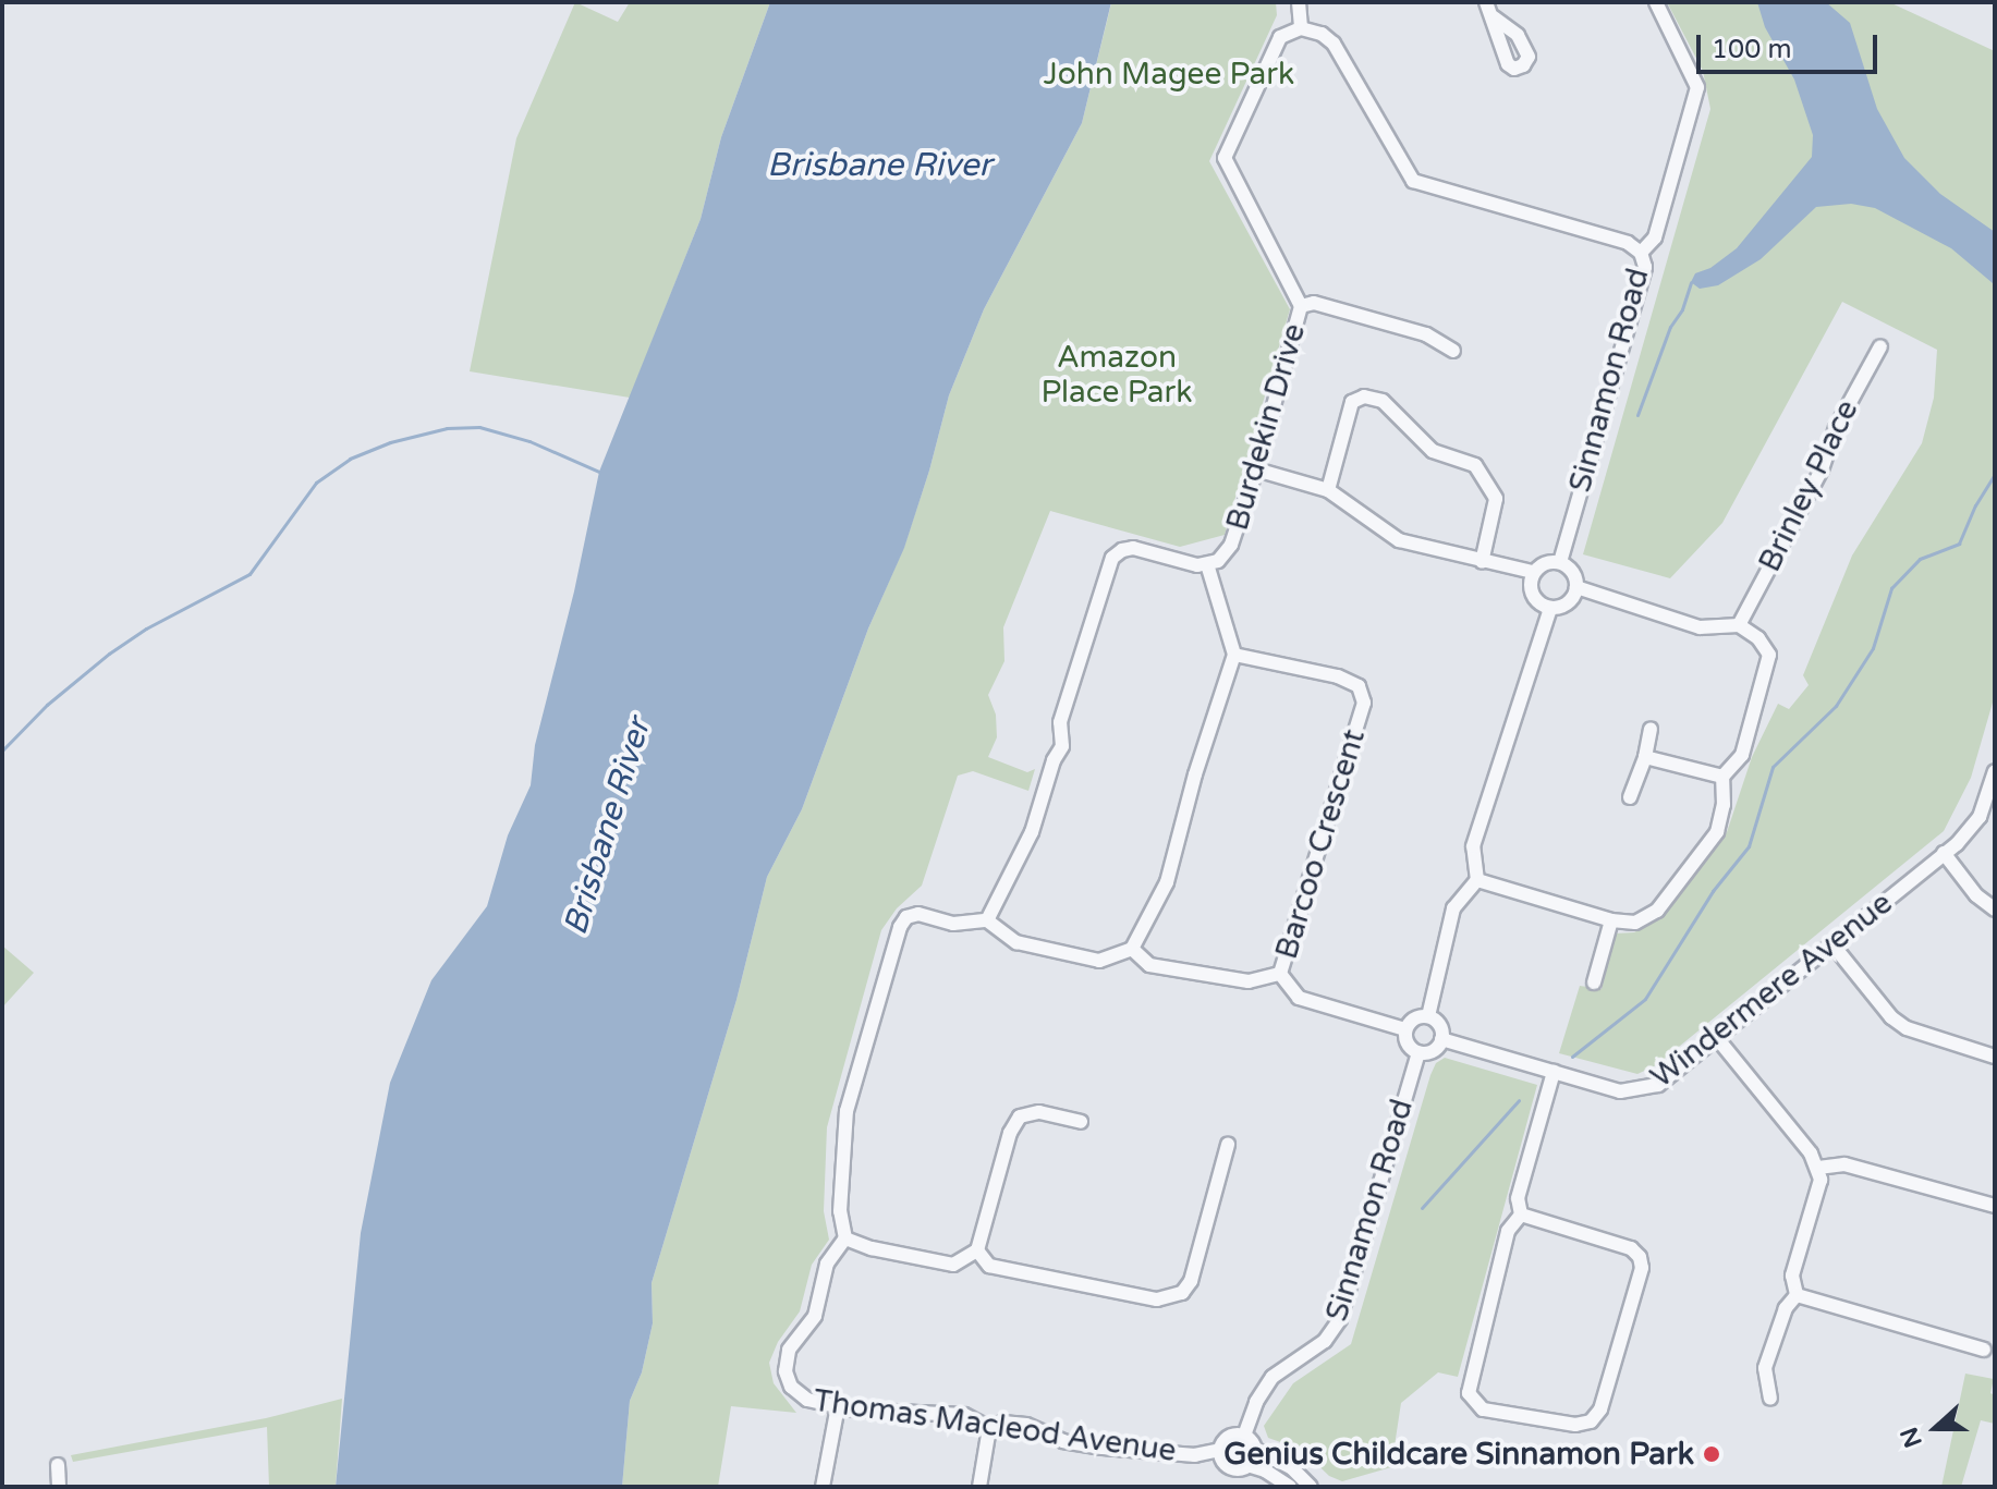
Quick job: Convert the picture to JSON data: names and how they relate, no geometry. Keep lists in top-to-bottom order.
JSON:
{
  "streets": {
    "street": [
      "Sinnamon Road",
      "Burdekin Drive",
      "Brinley Place",
      "Barcoo Crescent",
      "Windermere Avenue",
      "Thomas Macleod Avenue"
    ]
  },
  "crossings": [
    ["Sinnamon Road", "Windermere Avenue"],
    ["Sinnamon Road", "Thomas Macleod Avenue"]
  ],
  "water": ["Brisbane River"],
  "parks": ["John Magee Park", "Amazon Place Park"],
  "places": ["Genius Childcare Sinnamon Park"],
  "scale_bar": "100 m",
  "north": "left"
}
